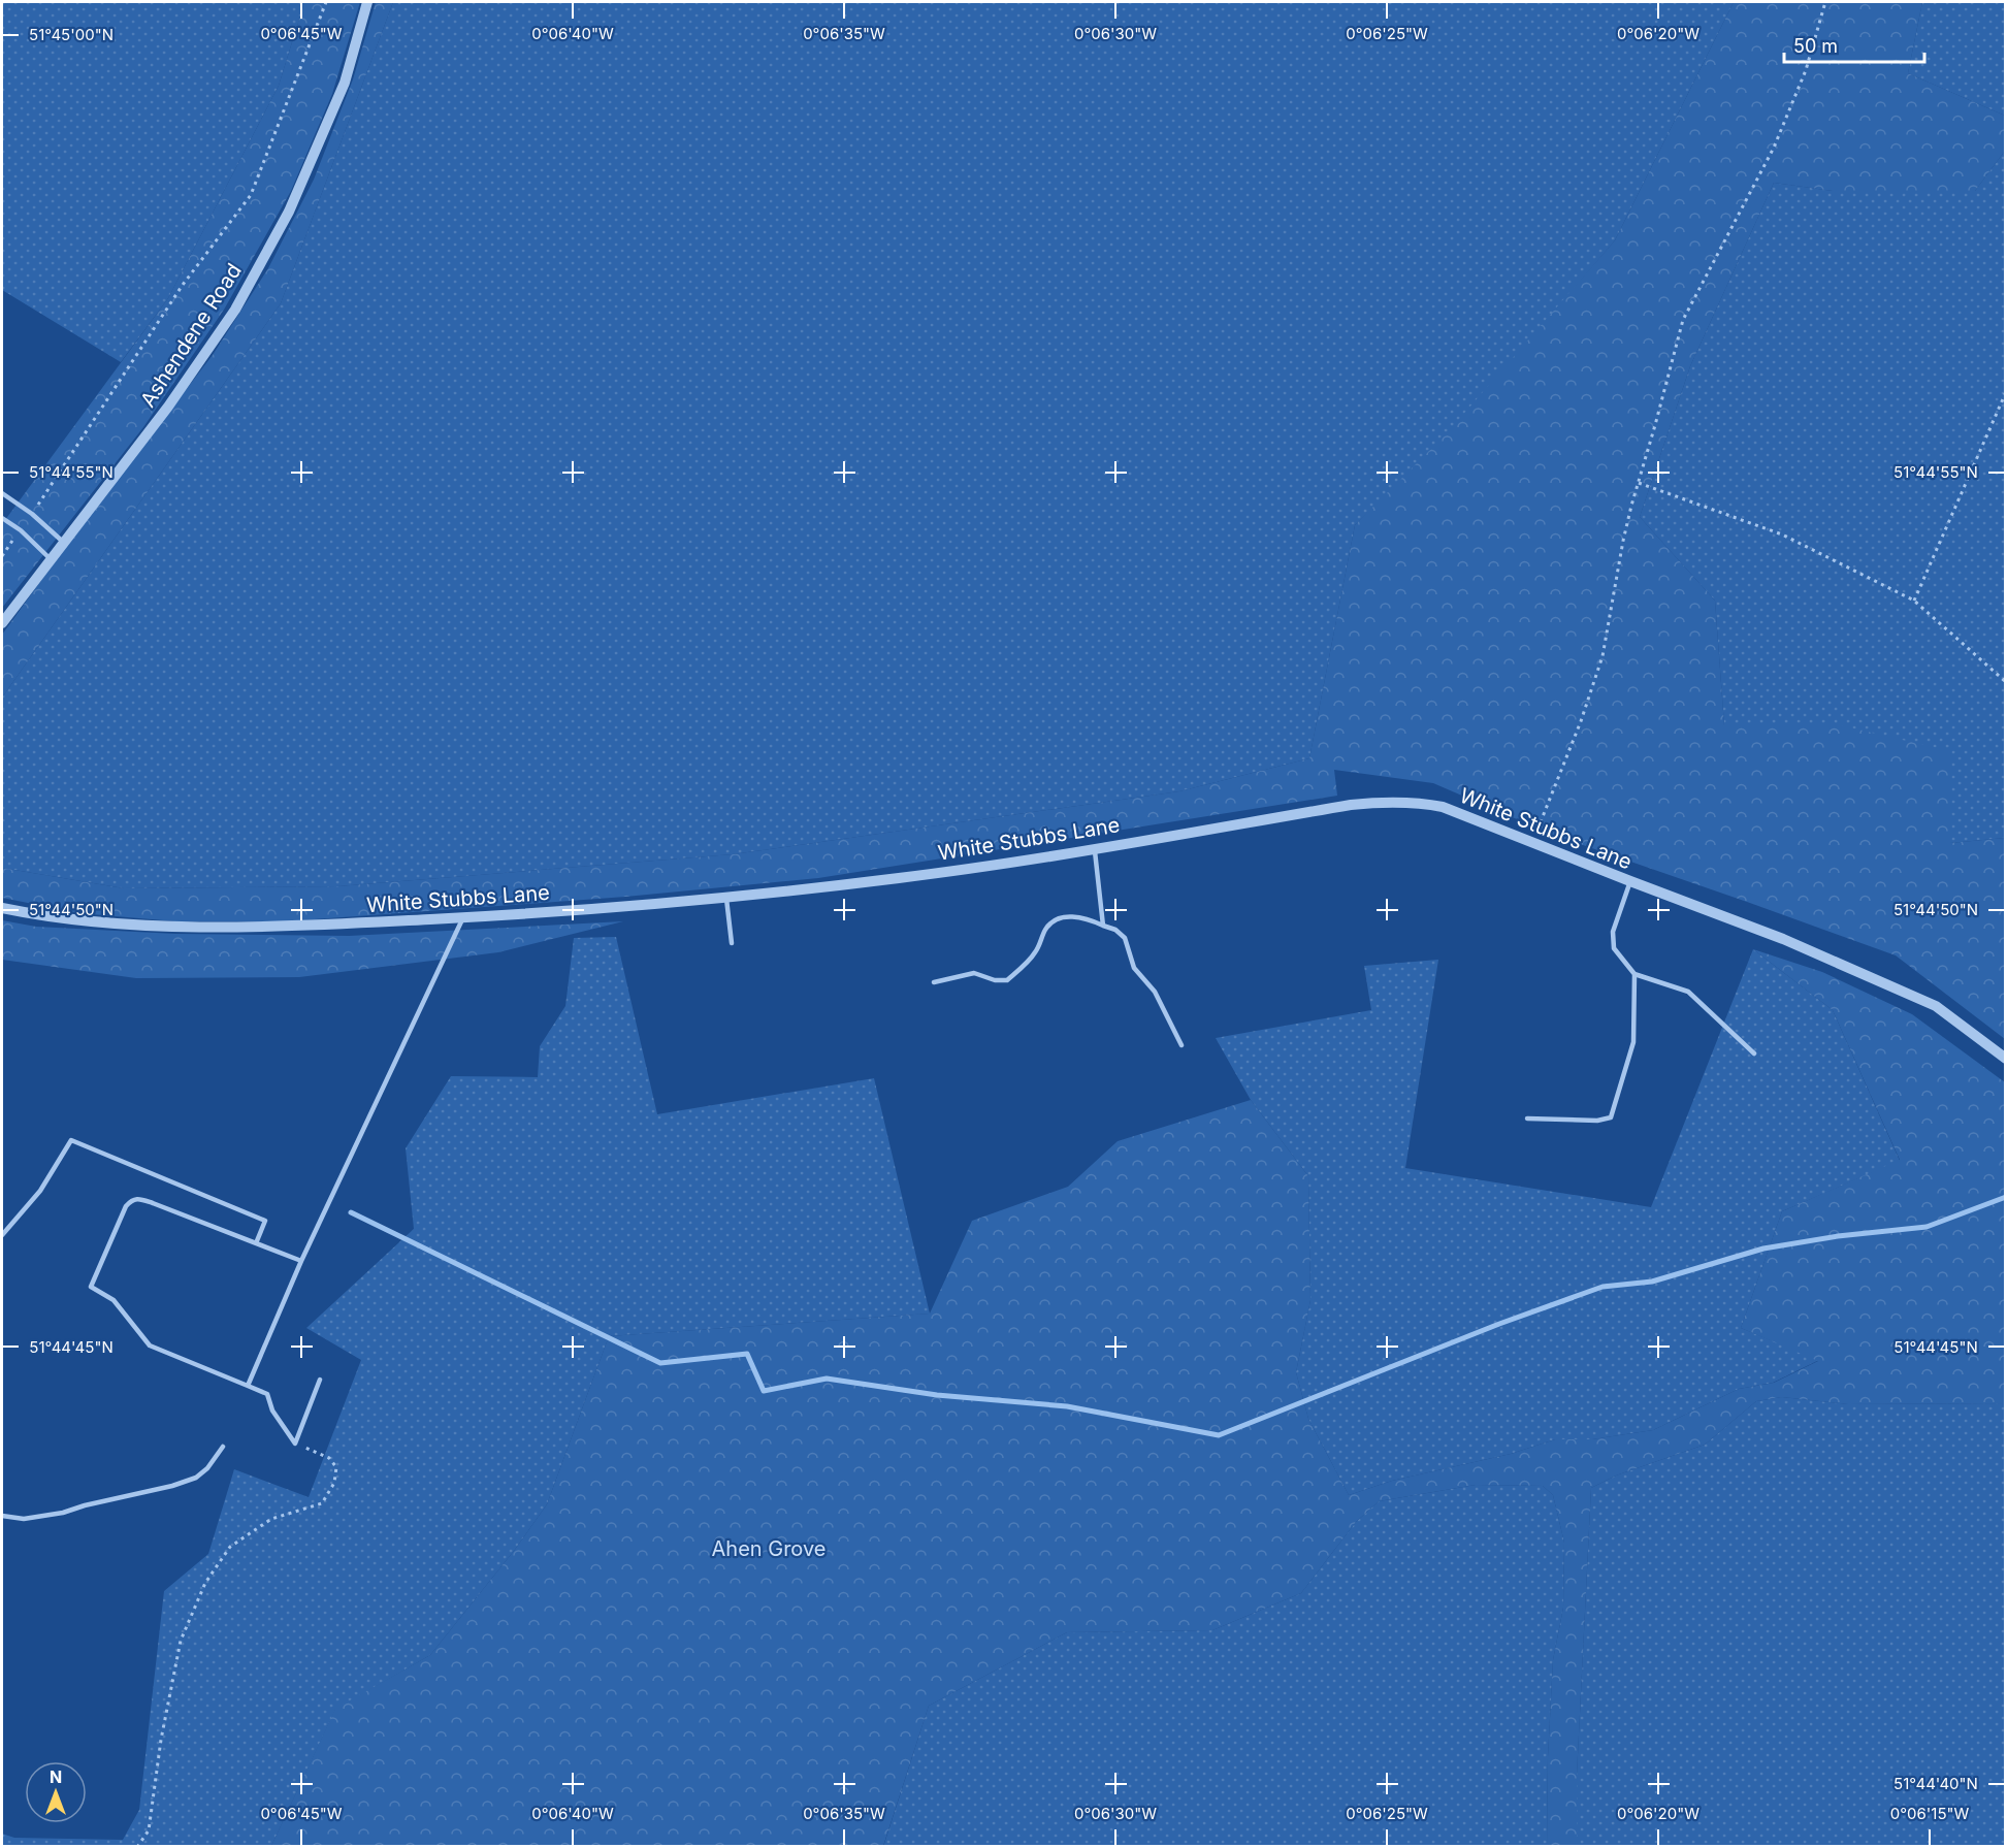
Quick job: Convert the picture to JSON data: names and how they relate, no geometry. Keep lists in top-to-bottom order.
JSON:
{
  "streets": {
    "street": ["Ashendene Road", "White Stubbs Lane"]
  },
  "parks": ["Ahen Grove"],
  "scale_bar": "50 m",
  "north": "top",
  "coordinates": [
    "0°06'45\"W",
    "0°06'40\"W",
    "0°06'35\"W",
    "0°06'30\"W",
    "0°06'25\"W",
    "0°06'20\"W",
    "51°45'00\"N",
    "51°44'55\"N",
    "51°44'50\"N",
    "51°44'45\"N",
    "51°44'40\"N",
    "0°06'15\"W"
  ]
}
